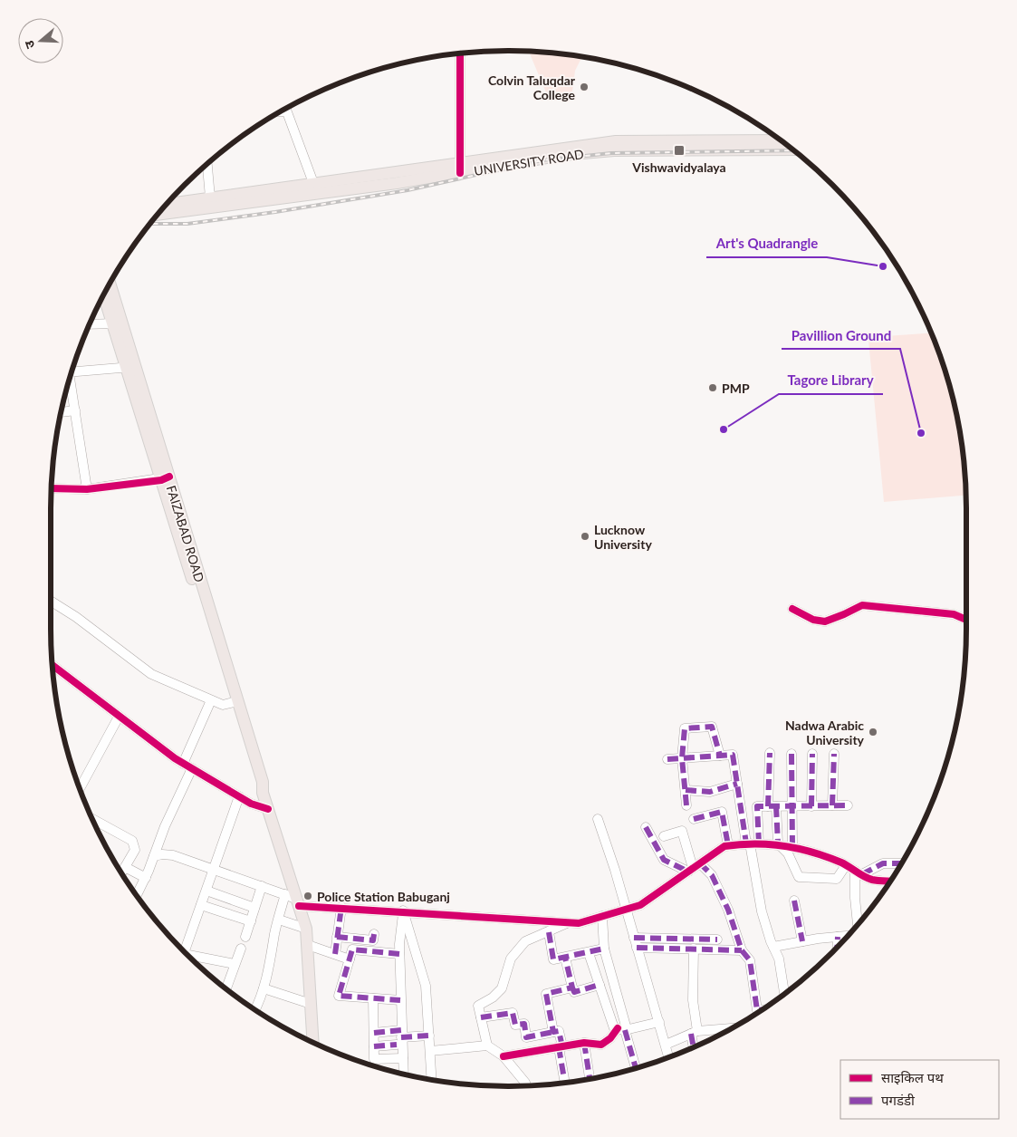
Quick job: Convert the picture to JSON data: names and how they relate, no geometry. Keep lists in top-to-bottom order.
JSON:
{
  "streets": {
    "main road": ["UNIVERSITY ROAD", "FAIZABAD ROAD"]
  },
  "places": {
    "other": [
      "Colvin Taluqdar College",
      "Art's Quadrangle",
      "PMP",
      "Tagore Library",
      "Pavillion Ground",
      "Lucknow University",
      "Nadwa Arabic University",
      "Police Station Babuganj"
    ],
    "transit": ["Vishwavidyalaya"]
  },
  "legend": ["साइकिल पथ", "पगडंडी"],
  "north": "left"
}
